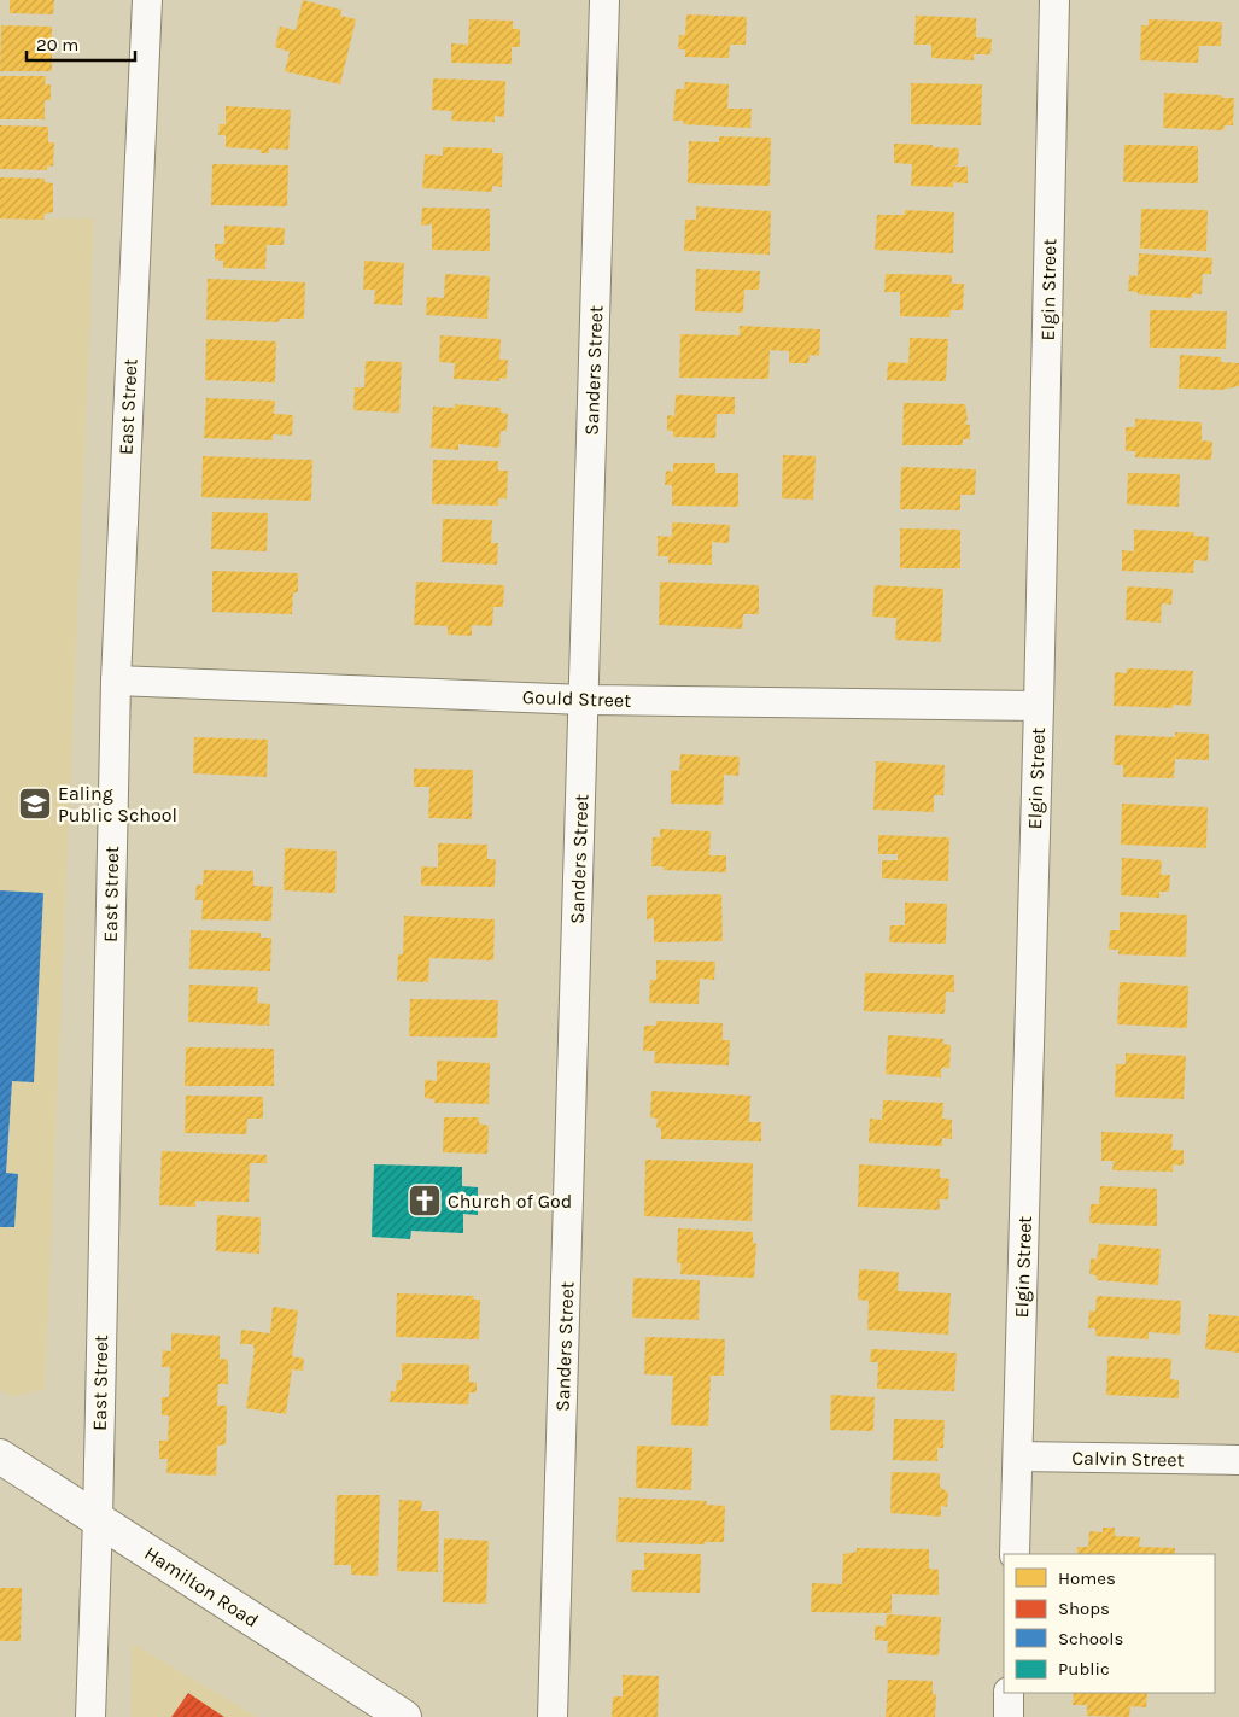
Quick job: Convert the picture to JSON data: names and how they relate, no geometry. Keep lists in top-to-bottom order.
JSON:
{
  "streets": {
    "main road": ["Hamilton Road"],
    "street": [
      "Elgin Street",
      "Sanders Street",
      "East Street",
      "Gould Street",
      "Calvin Street"
    ]
  },
  "crossings": [
    ["Elgin Street", "Gould Street"],
    ["Elgin Street", "Calvin Street"],
    ["Sanders Street", "Gould Street"],
    ["East Street", "Gould Street"],
    ["East Street", "Hamilton Road"]
  ],
  "places": {
    "school or university": ["Ealing Public School"],
    "church": ["Church of God"]
  },
  "legend": [
    "Homes",
    "Shops",
    "Schools",
    "Public"
  ],
  "scale_bar": "20 m"
}
